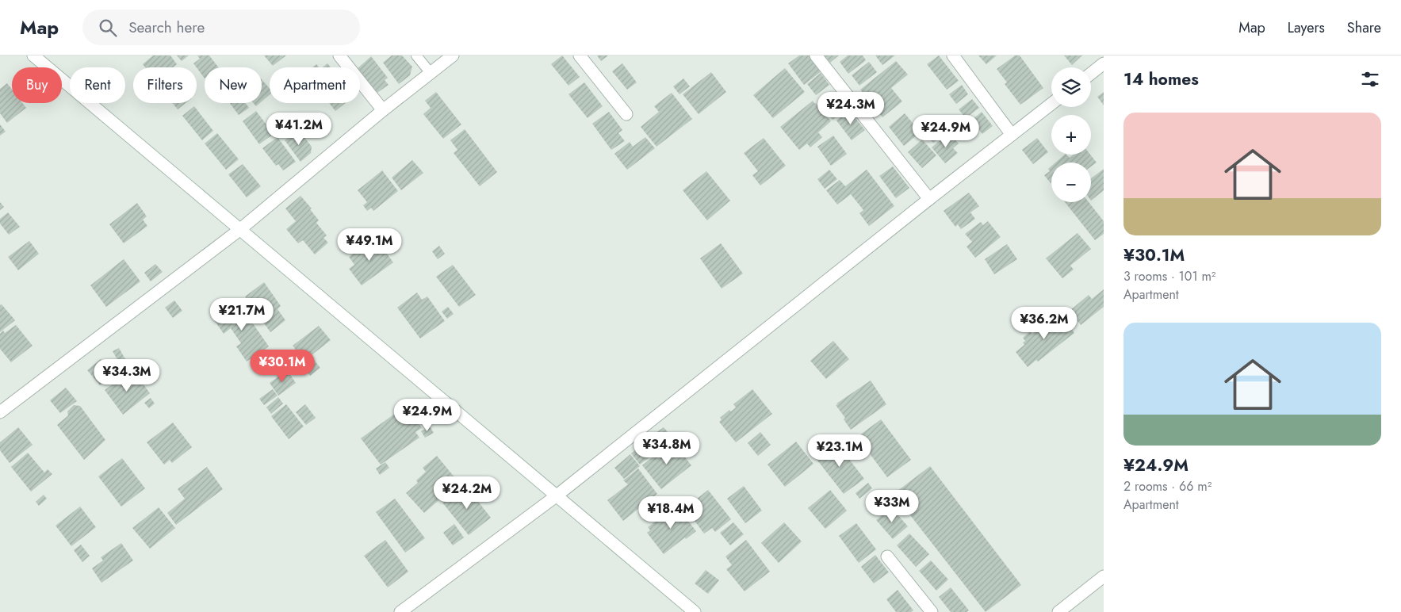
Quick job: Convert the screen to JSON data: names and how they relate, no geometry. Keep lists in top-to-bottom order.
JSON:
{
  "page": {
    "header": "Map",
    "search": "Search here",
    "nav": ["Map", "Layers", "Share"],
    "heading": "14 homes",
    "map_buttons": ["+", "−"],
    "chip": [
      "Buy",
      "Rent",
      "Filters",
      "New",
      "Apartment"
    ],
    "price": [
      "¥24.3M",
      "¥41.2M",
      "¥24.9M",
      "¥49.1M",
      "¥21.7M",
      "¥36.2M",
      "¥30.1M",
      "¥34.3M",
      "¥24.9M",
      "¥34.8M",
      "¥23.1M",
      "¥24.2M",
      "¥33M",
      "¥18.4M"
    ],
    "list": [
      {
        "name": "¥30.1M",
        "note": "3 rooms · 101 m² · Apartment"
      },
      {
        "name": "¥24.9M",
        "note": "2 rooms · 66 m² · Apartment"
      }
    ]
  }
}
